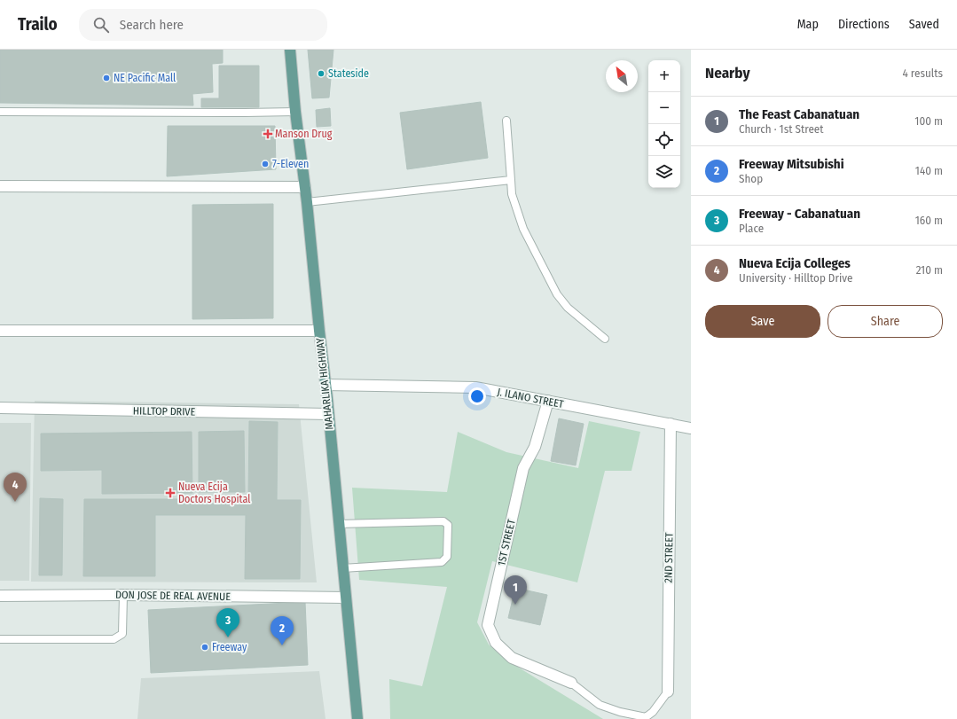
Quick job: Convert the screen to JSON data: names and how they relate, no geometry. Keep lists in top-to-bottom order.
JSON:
{
  "streets": {
    "main road": ["MAHARLIKA HIGHWAY"],
    "street": [
      "J. ILANO STREET",
      "HILLTOP DRIVE",
      "1ST STREET",
      "2ND STREET",
      "DON JOSE DE REAL AVENUE"
    ]
  },
  "crossings": [
    ["MAHARLIKA HIGHWAY", "J. ILANO STREET"],
    ["MAHARLIKA HIGHWAY", "HILLTOP DRIVE"],
    ["MAHARLIKA HIGHWAY", "DON JOSE DE REAL AVENUE"],
    ["J. ILANO STREET", "1ST STREET"],
    ["J. ILANO STREET", "2ND STREET"]
  ],
  "places": {
    "other": [
      "Stateside",
      "NE Pacific Mall",
      "7-Eleven",
      "Freeway"
    ],
    "health": ["Manson Drug", "Nueva Ecija Doctors Hospital"]
  },
  "north": "top left",
  "page": {
    "header": "Trailo",
    "search": "Search here",
    "nav": ["Map", "Directions", "Saved"],
    "heading": ["Nearby", "4 results"],
    "map_buttons": ["+", "−"],
    "list": [
      {
        "mark": "1",
        "name": "The Feast Cabanatuan",
        "note": "Church · 1st Street",
        "value": "100 m"
      },
      {
        "mark": "2",
        "name": "Freeway Mitsubishi",
        "note": "Shop",
        "value": "140 m"
      },
      {
        "mark": "3",
        "name": "Freeway - Cabanatuan",
        "note": "Place",
        "value": "160 m"
      },
      {
        "mark": "4",
        "name": "Nueva Ecija Colleges",
        "note": "University · Hilltop Drive",
        "value": "210 m"
      }
    ],
    "buttons": ["Save", "Share"],
    "pins": [
      "4",
      "1",
      "3",
      "2"
    ]
  }
}
